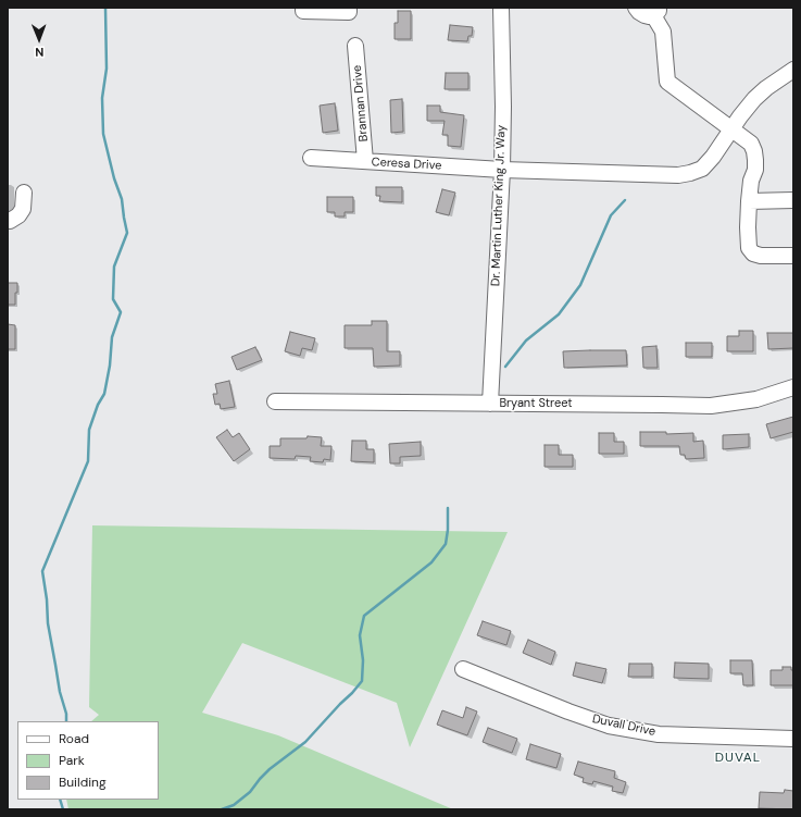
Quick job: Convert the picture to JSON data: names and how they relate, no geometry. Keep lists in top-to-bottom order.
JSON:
{
  "streets": {
    "street": [
      "Brannan Drive",
      "Ceresa Drive",
      "Dr. Martin Luther King Jr. Way",
      "Bryant Street",
      "Duvall Drive"
    ]
  },
  "crossings": [
    ["Brannan Drive", "Ceresa Drive"],
    ["Ceresa Drive", "Dr. Martin Luther King Jr. Way"],
    ["Dr. Martin Luther King Jr. Way", "Bryant Street"]
  ],
  "districts": ["DUVAL"],
  "legend": ["Road", "Park", "Building"],
  "north": "bottom"
}
